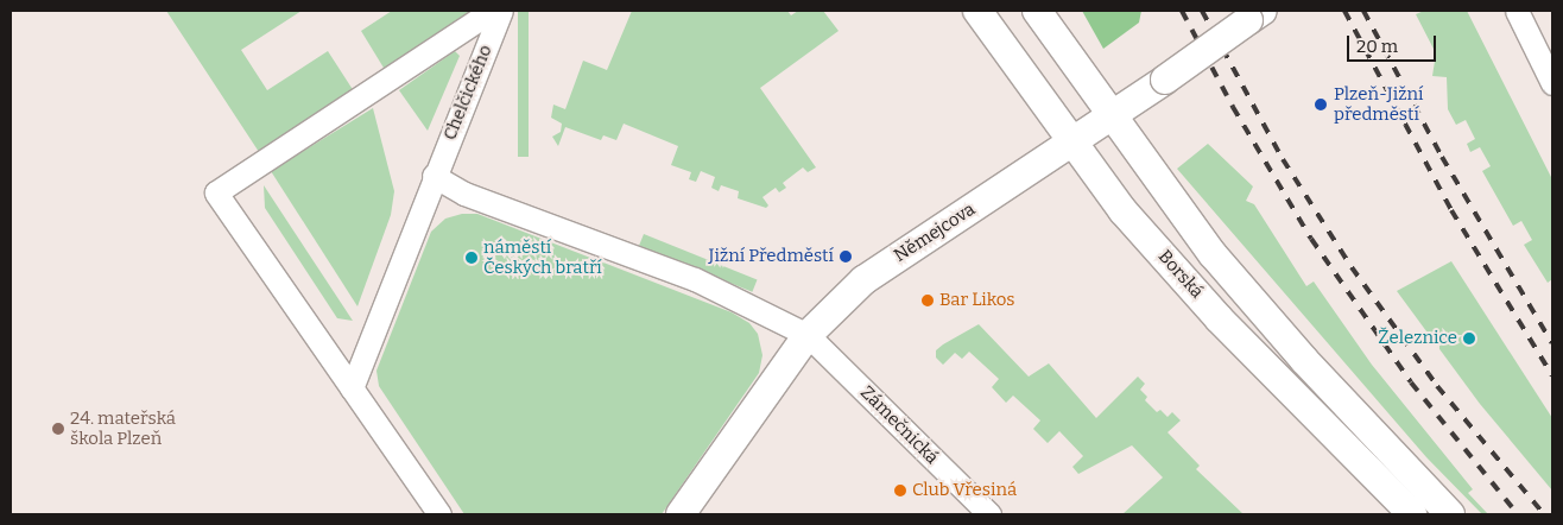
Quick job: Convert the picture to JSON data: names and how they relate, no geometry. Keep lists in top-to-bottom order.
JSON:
{
  "streets": {
    "street": [
      "Chelčického",
      "Němejcova",
      "Borská",
      "Zámečnická"
    ]
  },
  "crossings": [
    ["Němejcova", "Borská"],
    ["Němejcova", "Zámečnická"]
  ],
  "places": [
    "Plzeň-Jižní předměstí",
    "Jižní Předměstí",
    "náměstí Českých bratří",
    "Bar Likos",
    "Železnice",
    "24. mateřská škola Plzeň",
    "Club Vřesiná"
  ],
  "scale_bar": "20 m"
}
